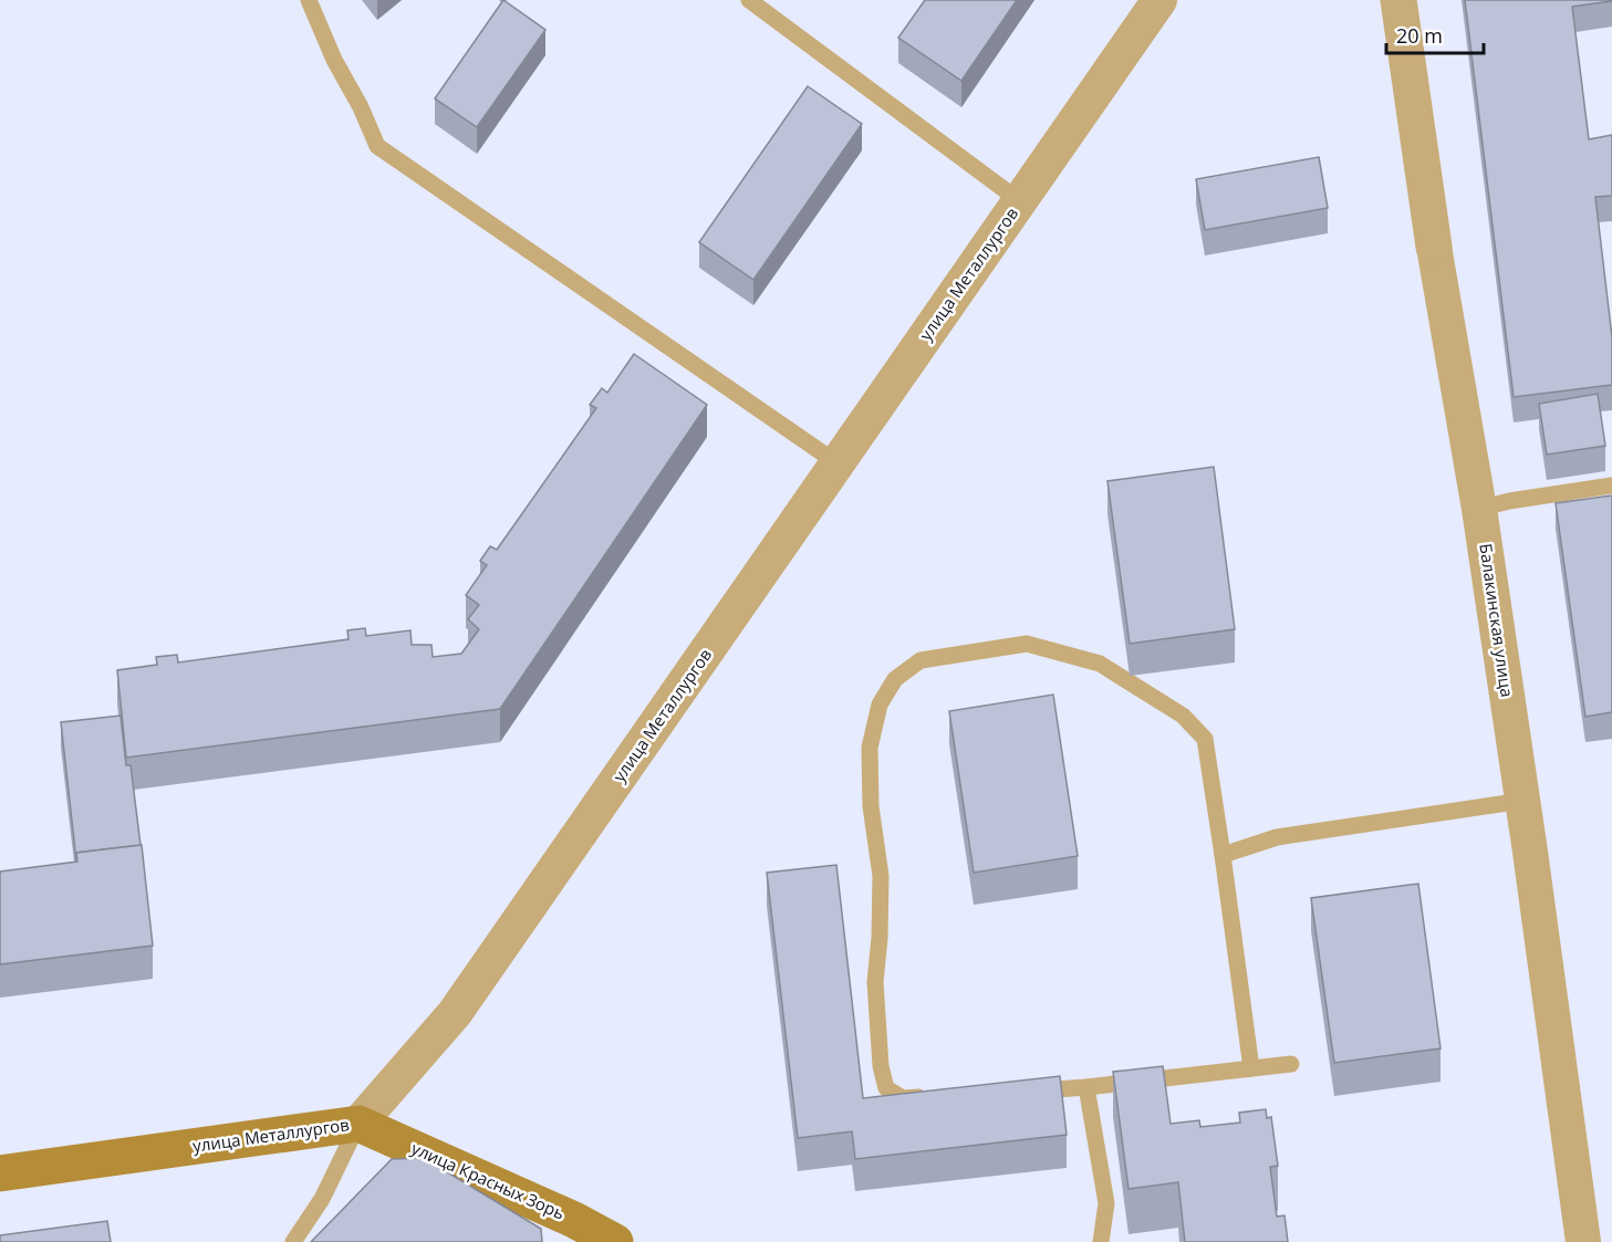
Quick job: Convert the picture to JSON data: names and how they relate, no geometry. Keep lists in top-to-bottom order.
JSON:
{
  "streets": {
    "main road": ["улица Металлургов", "улица Красных Зорь"],
    "street": ["Балакинская улица"]
  },
  "crossings": [
    ["улица Металлургов", "улица Красных Зорь"]
  ],
  "scale_bar": "20 m"
}
